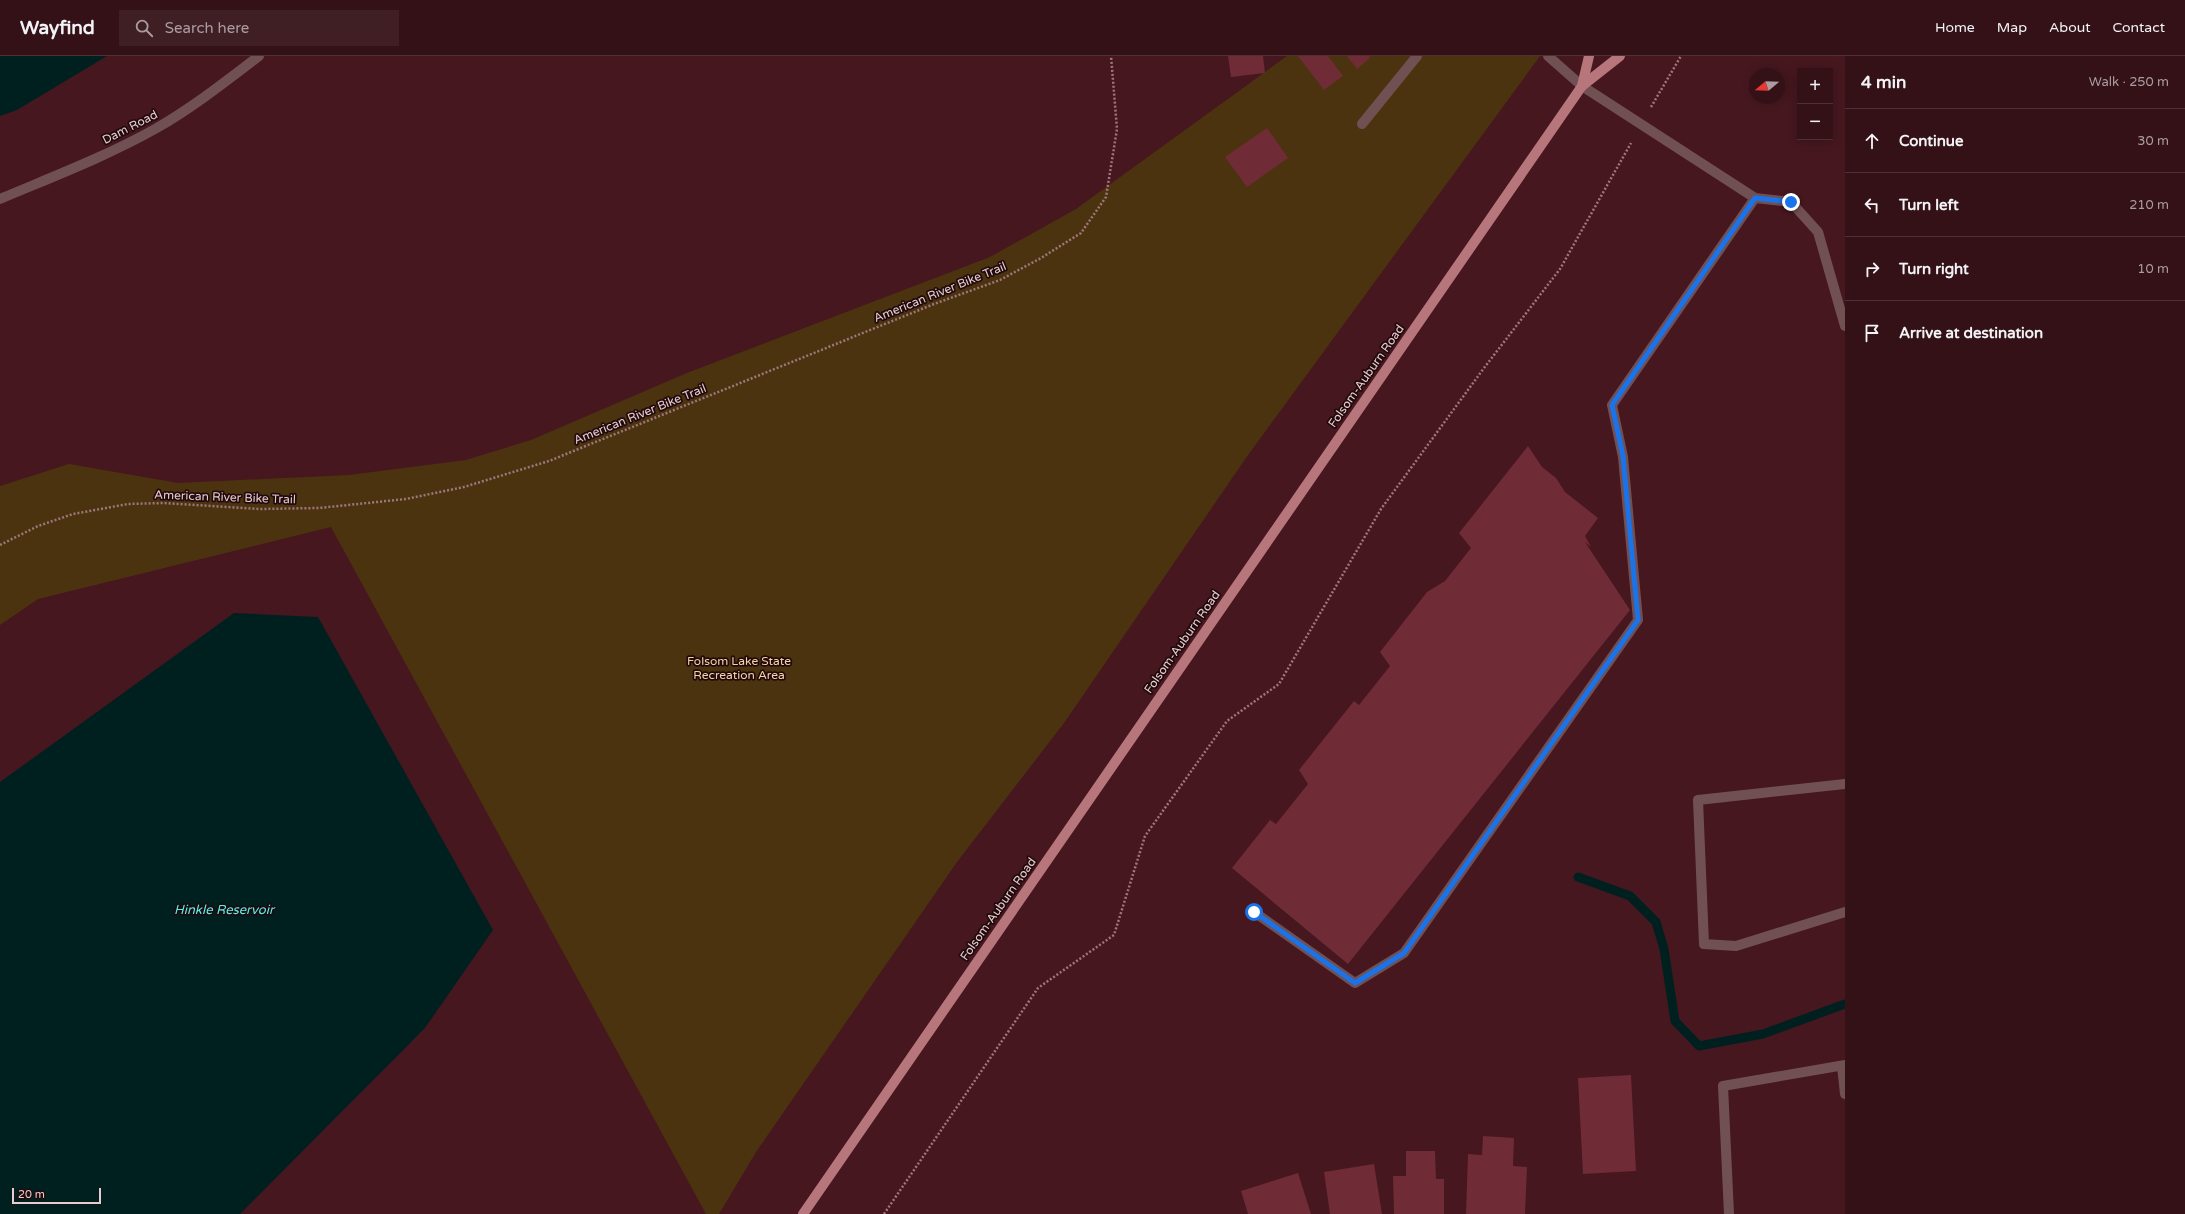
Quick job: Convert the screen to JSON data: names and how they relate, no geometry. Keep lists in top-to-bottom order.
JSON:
{
  "streets": {
    "main road": ["Folsom-Auburn Road"],
    "street": ["Dam Road"],
    "path": ["American River Bike Trail"]
  },
  "water": ["Hinkle Reservoir"],
  "parks": ["Folsom Lake State Recreation Area"],
  "scale_bar": "20 m",
  "north": "left",
  "page": {
    "header": "Wayfind",
    "search": "Search here",
    "nav": [
      "Home",
      "Map",
      "About",
      "Contact"
    ],
    "heading": ["4 min", "Walk · 250 m"],
    "map_buttons": ["+", "−"],
    "list": [
      ["Continue", "30 m"],
      ["Turn left", "210 m"],
      ["Turn right", "10 m"],
      "Arrive at destination"
    ],
    "scale": "20 m"
  }
}
